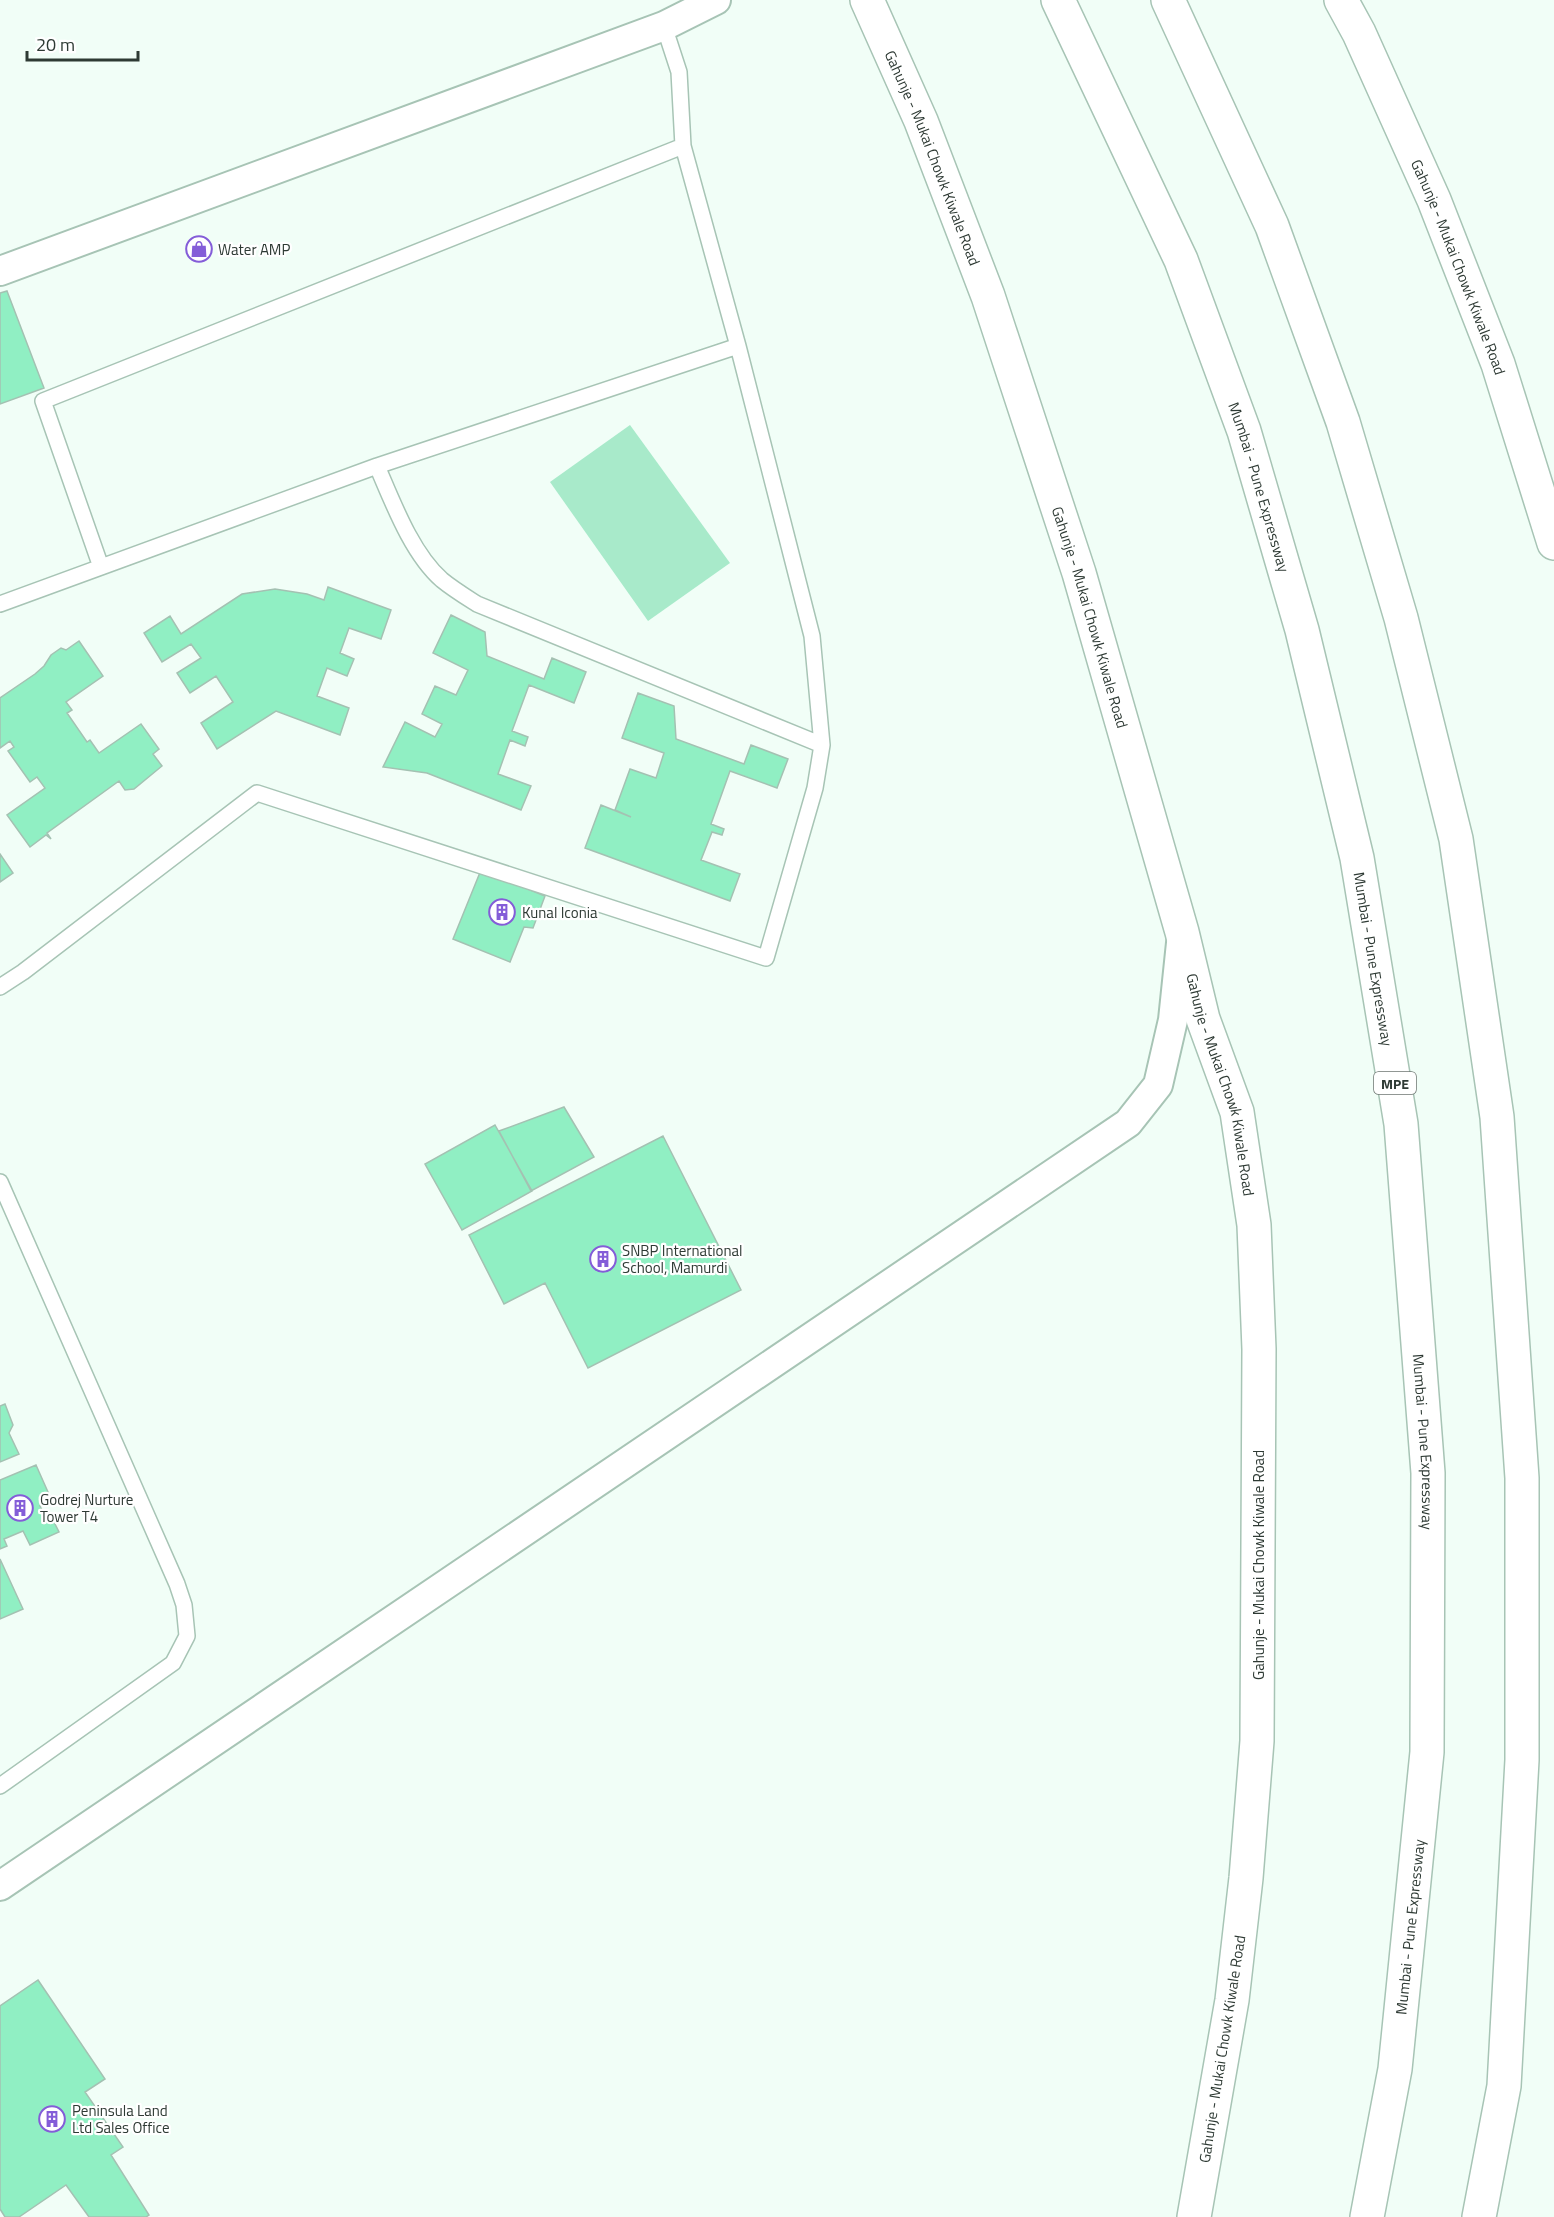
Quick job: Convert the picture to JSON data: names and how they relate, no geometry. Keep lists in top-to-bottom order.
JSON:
{
  "streets": {
    "main road": ["Gahunje - Mukai Chowk Kiwale Road", "Mumbai - Pune Expressway", "MPE"]
  },
  "places": {
    "shop": ["Water AMP"],
    "building": [
      "Kunal Iconia",
      "SNBP International School, Mamurdi",
      "Godrej Nurture Tower T4",
      "Peninsula Land Ltd Sales Office"
    ]
  },
  "scale_bar": "20 m"
}
